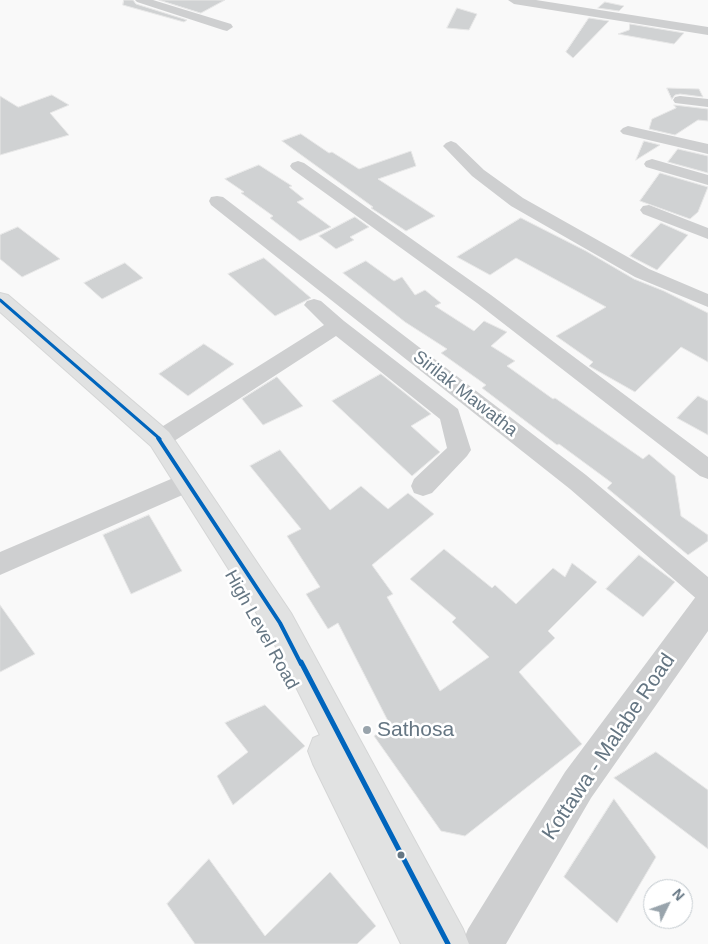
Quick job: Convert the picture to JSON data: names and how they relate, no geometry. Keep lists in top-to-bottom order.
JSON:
{
  "streets": {
    "highway": ["High Level Road"],
    "street": ["Sirilak Mawatha", "Kottawa - Malabe Road"]
  },
  "places": ["Sathosa"],
  "north": "top right"
}
